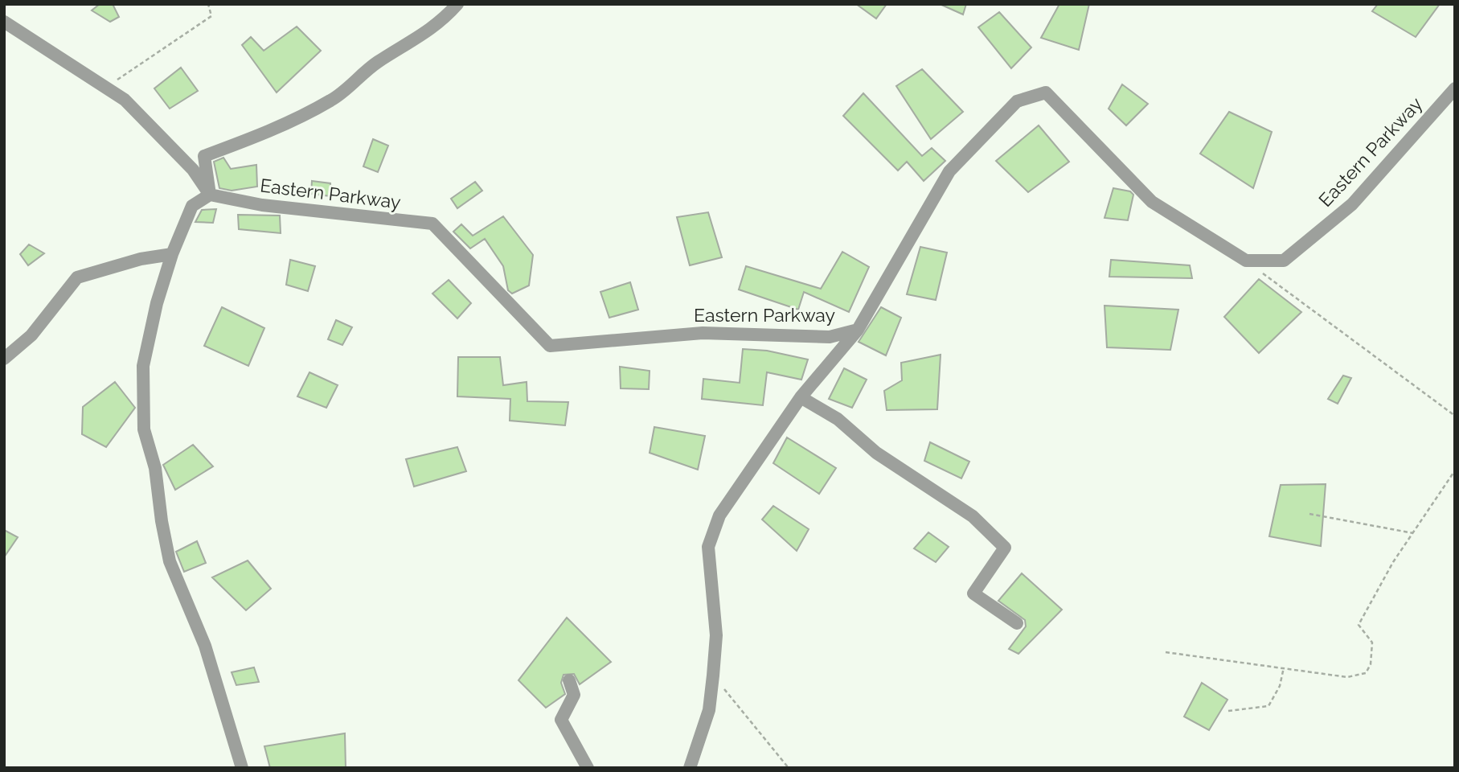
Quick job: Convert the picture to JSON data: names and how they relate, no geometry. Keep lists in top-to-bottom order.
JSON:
{
  "streets": {
    "street": ["Eastern Parkway"]
  }
}
